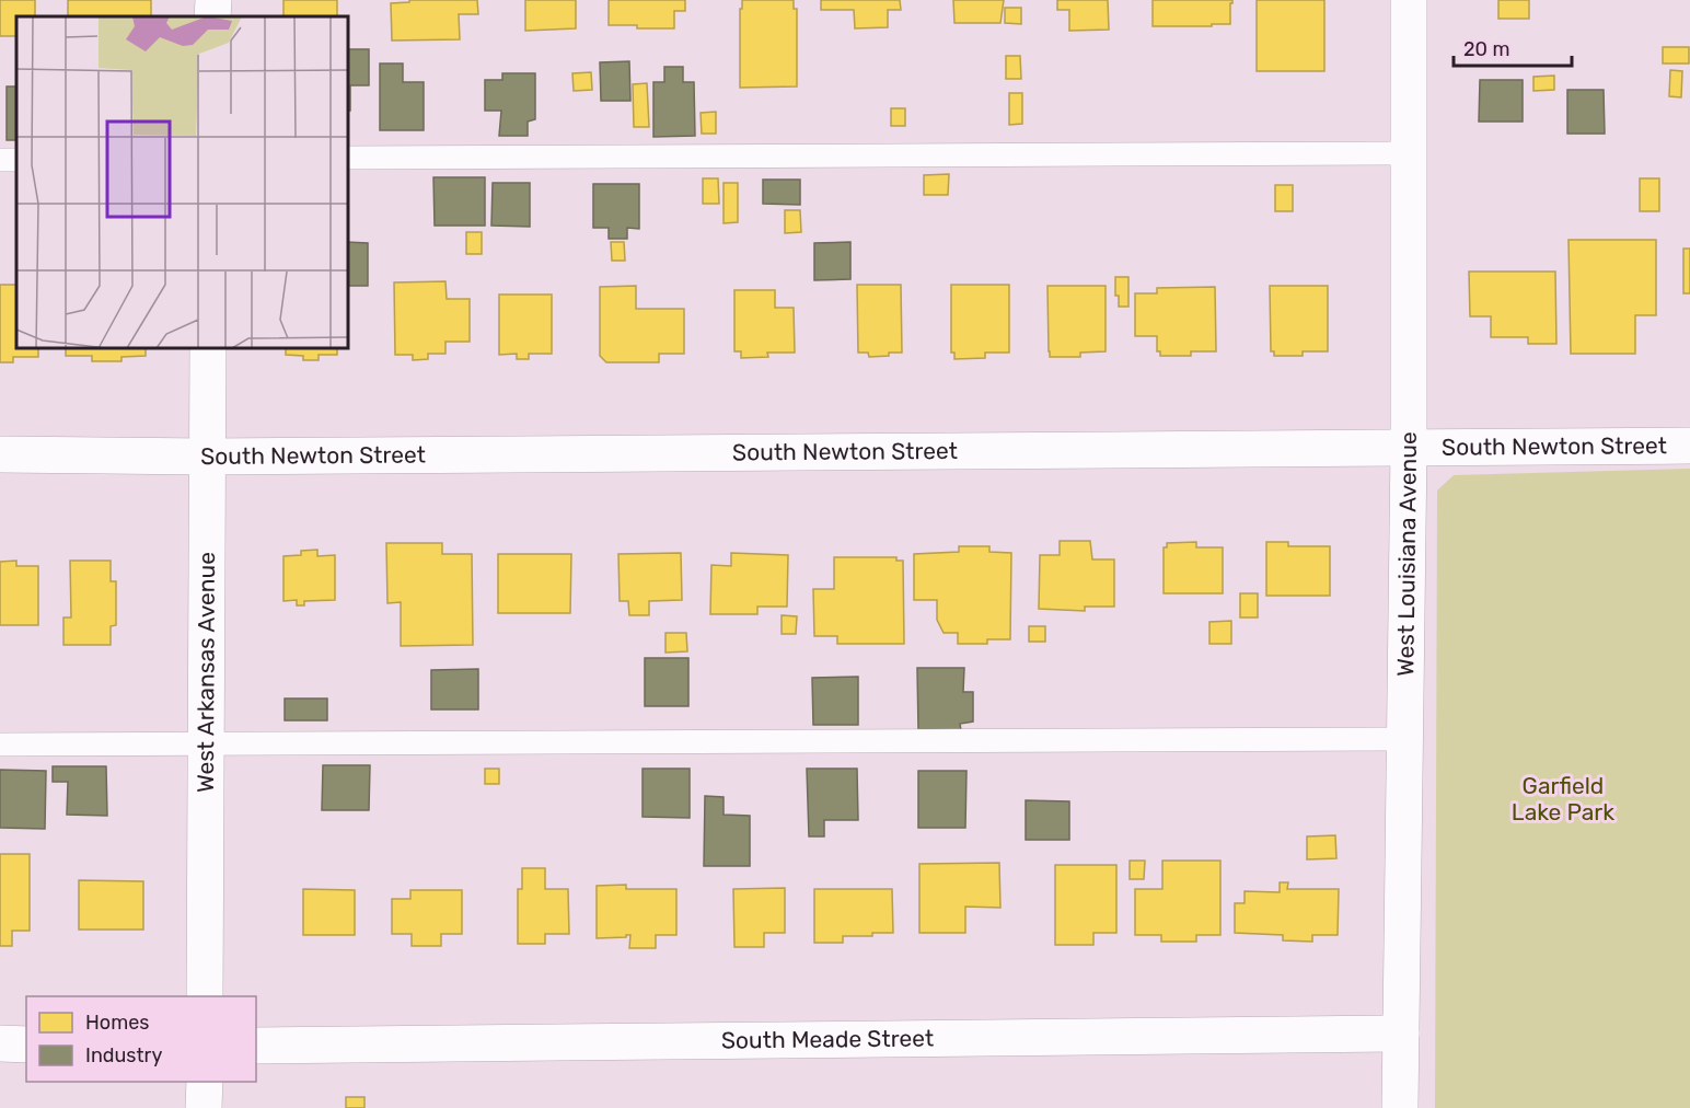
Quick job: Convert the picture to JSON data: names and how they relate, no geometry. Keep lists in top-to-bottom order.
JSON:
{
  "streets": {
    "street": [
      "South Newton Street",
      "West Louisiana Avenue",
      "West Arkansas Avenue",
      "South Meade Street"
    ]
  },
  "crossings": [
    ["South Newton Street", "West Louisiana Avenue"],
    ["South Newton Street", "West Arkansas Avenue"],
    ["West Louisiana Avenue", "South Meade Street"]
  ],
  "parks": ["Garfield Lake Park"],
  "legend": ["Homes", "Industry"],
  "scale_bar": "20 m"
}
